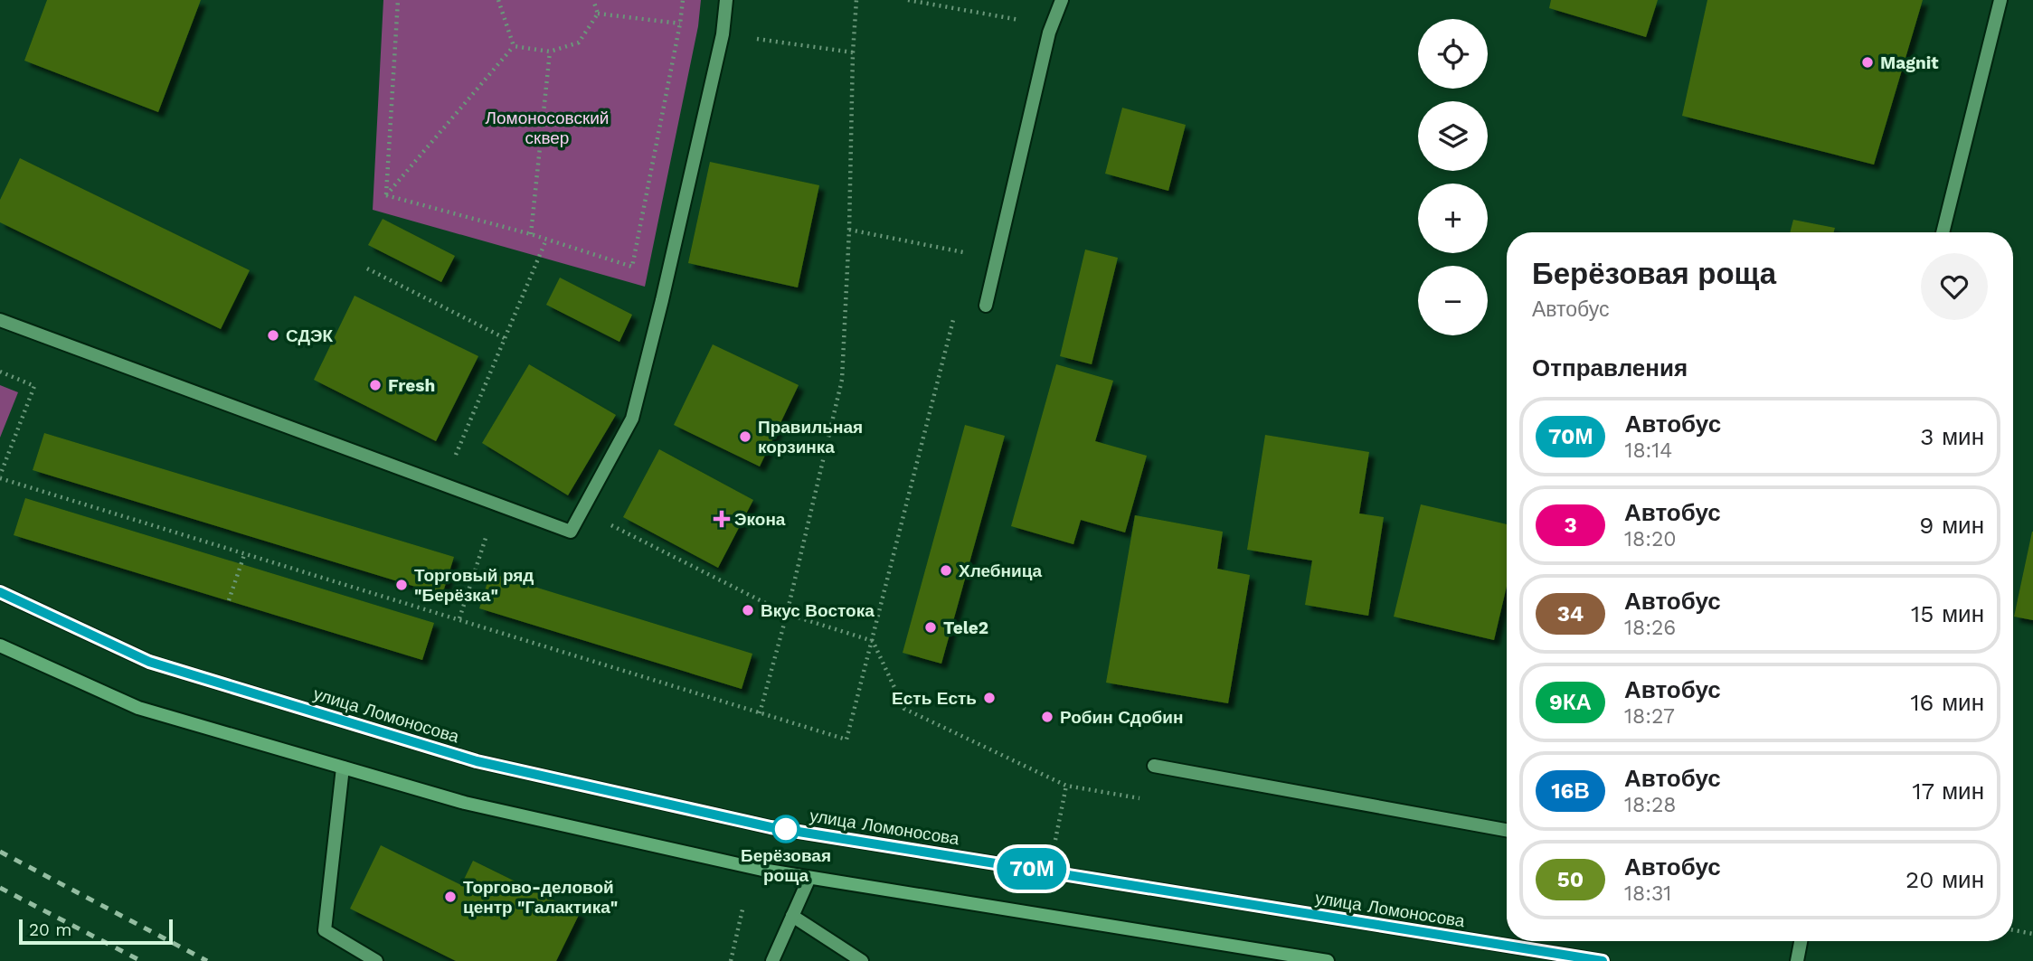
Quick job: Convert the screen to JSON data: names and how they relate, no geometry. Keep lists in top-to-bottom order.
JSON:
{
  "streets": {
    "main road": ["улица Ломоносова"]
  },
  "parks": ["Ломоносовский сквер"],
  "places": {
    "other": [
      "Magnit",
      "СДЭК",
      "Fresh",
      "Правильная корзинка",
      "Хлебница",
      "Торговый ряд \"Берёзка\"",
      "Вкус Востока",
      "Tele2",
      "Есть Есть",
      "Робин Сдобин",
      "Берёзовая роща",
      "Торгово-деловой центр \"Галактика\""
    ],
    "health": ["Экона"]
  },
  "lines": ["bus line 70М"],
  "scale_bar": "20 m",
  "page": {
    "on_map": "70М",
    "map_buttons": ["+", "−"],
    "heading": [
      ["Берёзовая роща", "Автобус"],
      "Отправления"
    ],
    "list": [
      {
        "mark": "70М",
        "name": "Автобус",
        "note": "18:14",
        "value": "3 мин"
      },
      {
        "mark": "3",
        "name": "Автобус",
        "note": "18:20",
        "value": "9 мин"
      },
      {
        "mark": "34",
        "name": "Автобус",
        "note": "18:26",
        "value": "15 мин"
      },
      {
        "mark": "9КА",
        "name": "Автобус",
        "note": "18:27",
        "value": "16 мин"
      },
      {
        "mark": "16В",
        "name": "Автобус",
        "note": "18:28",
        "value": "17 мин"
      },
      {
        "mark": "50",
        "name": "Автобус",
        "note": "18:31",
        "value": "20 мин"
      }
    ],
    "scale": "20 m"
  }
}
